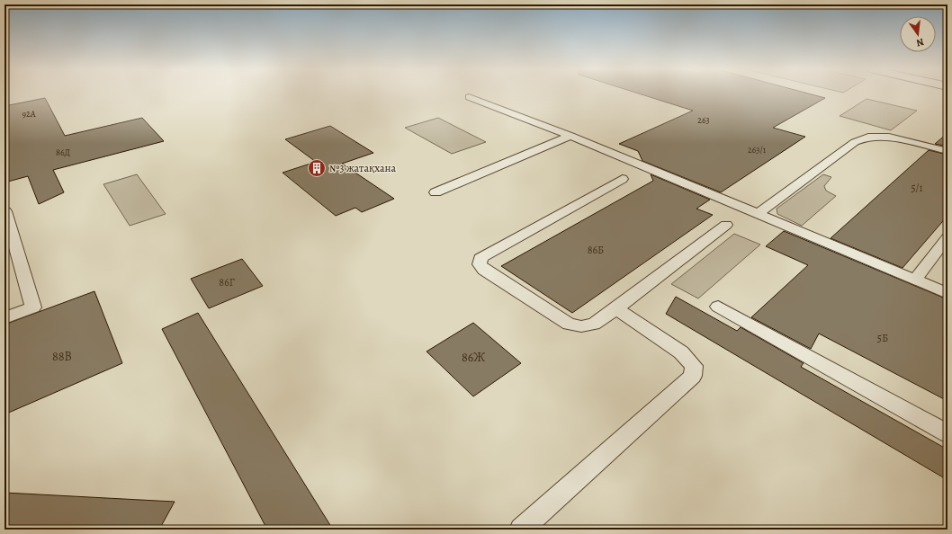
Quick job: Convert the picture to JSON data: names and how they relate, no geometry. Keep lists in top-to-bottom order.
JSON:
{
  "places": {
    "building": ["№3 жатақхана"]
  },
  "house_numbers": [
    "92А",
    "263",
    "263/1",
    "86Д",
    "5/1",
    "86Б",
    "86Г",
    "5Б",
    "88В",
    "86Ж"
  ],
  "north": "bottom"
}
